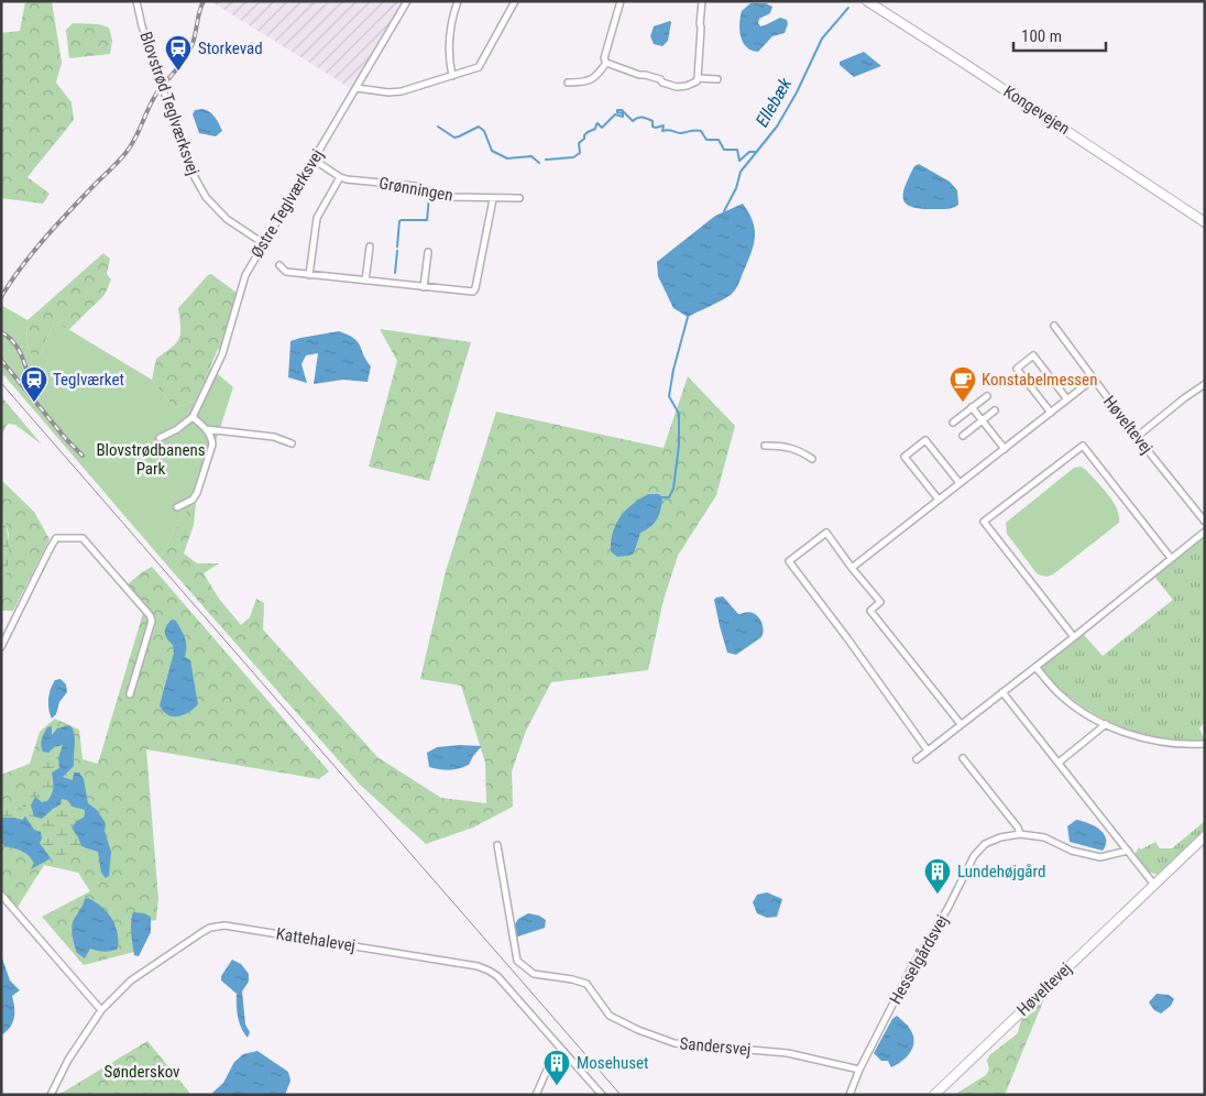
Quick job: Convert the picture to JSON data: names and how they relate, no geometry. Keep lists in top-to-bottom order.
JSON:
{
  "streets": {
    "main road": ["Kongevejen", "Høveltevej"],
    "street": [
      "Blovstrød Teglværksvej",
      "Grønningen",
      "Østre Teglværksvej",
      "Kattehalevej",
      "Hesselgårdsvej",
      "Sandersvej"
    ]
  },
  "crossings": [
    ["Blovstrød Teglværksvej", "Østre Teglværksvej"],
    ["Grønningen", "Østre Teglværksvej"],
    ["Hesselgårdsvej", "Sandersvej"]
  ],
  "water": ["Ellebæk"],
  "parks": ["Blovstrødbanens Park", "Sønderskov"],
  "places": {
    "station": ["Storkevad", "Teglværket"],
    "cafe": ["Konstabelmessen"],
    "building": ["Lundehøjgård", "Mosehuset"]
  },
  "scale_bar": "100 m"
}
